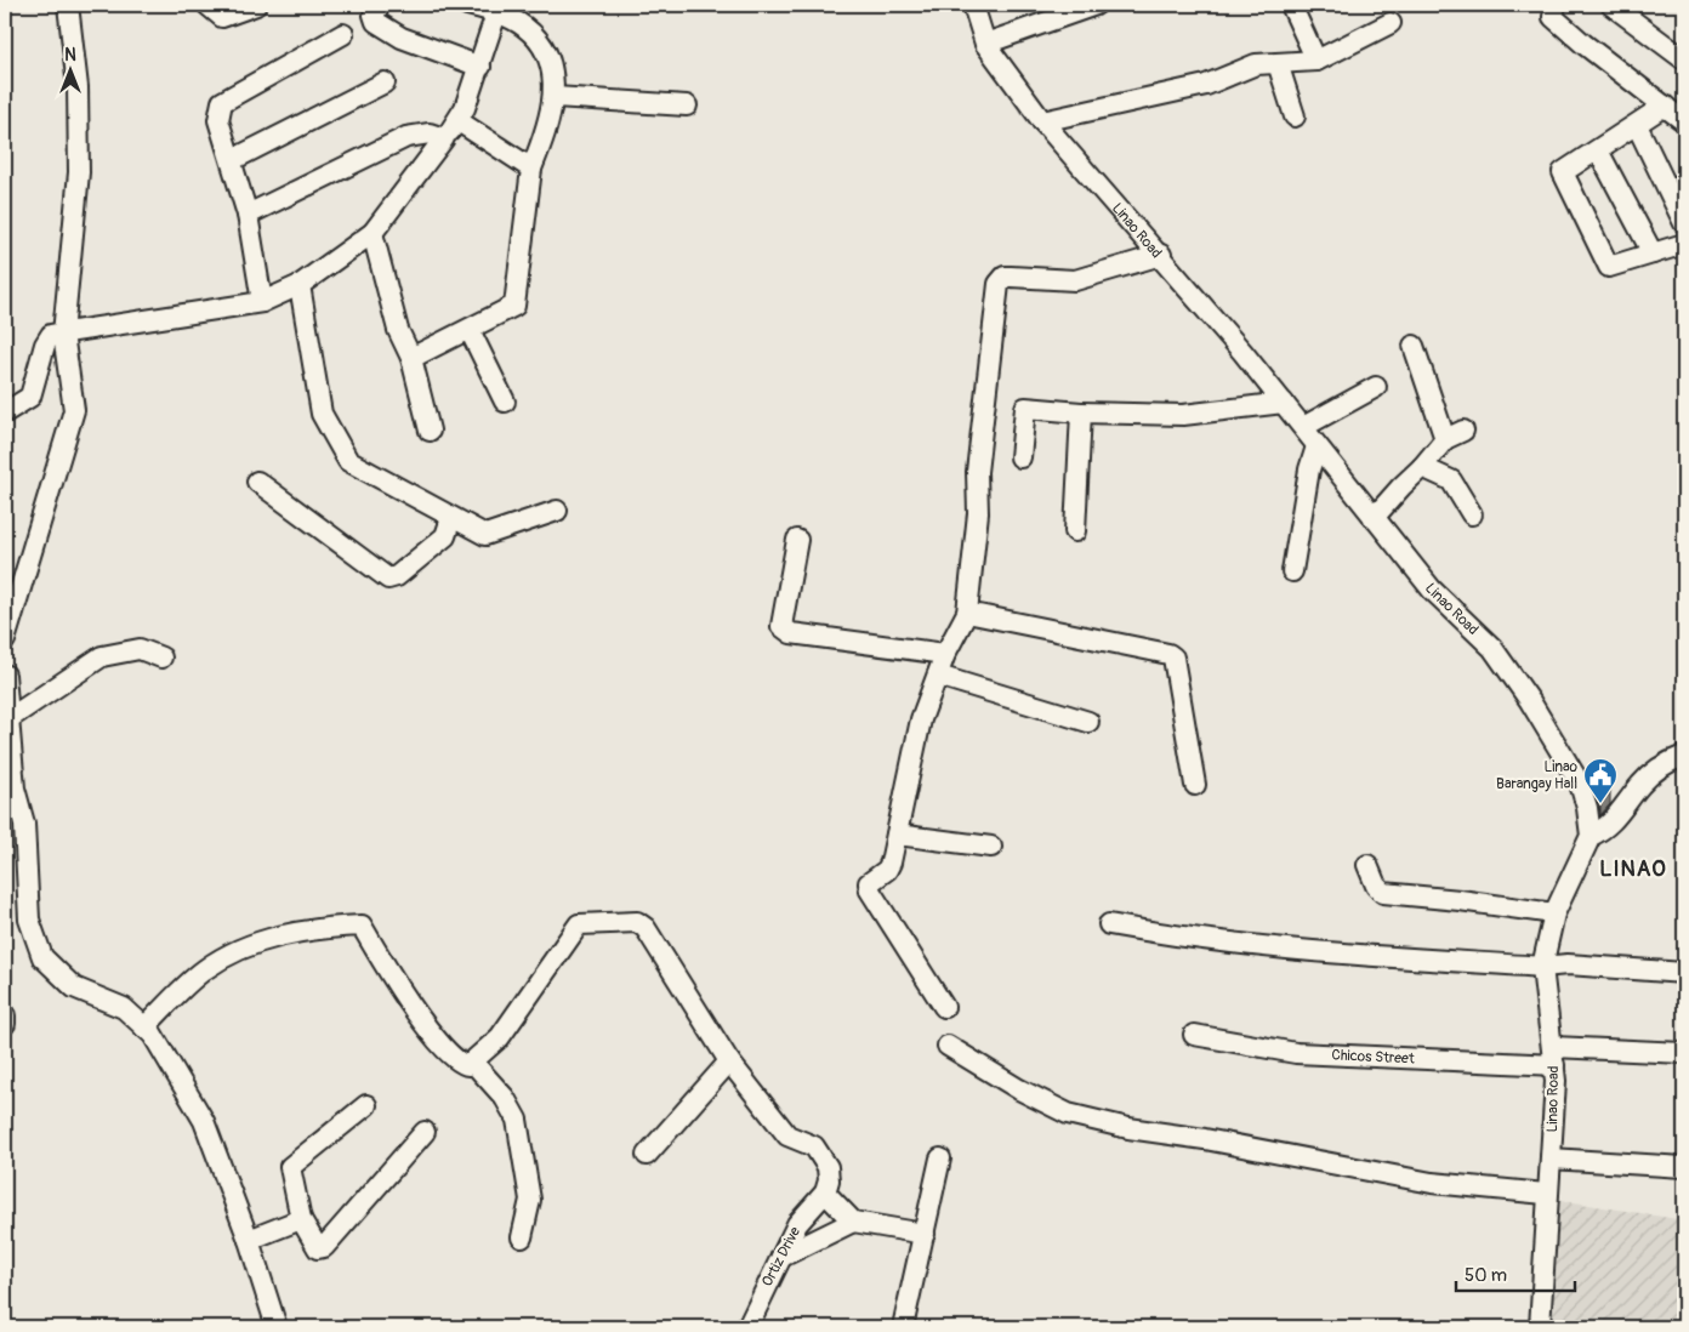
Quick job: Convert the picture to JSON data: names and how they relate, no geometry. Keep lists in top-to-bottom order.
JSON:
{
  "streets": {
    "street": ["Linao Road", "Chicos Street", "Ortiz Drive"]
  },
  "crossings": [
    ["Linao Road", "Chicos Street"]
  ],
  "districts": ["LINAO"],
  "places": {
    "public building": ["Linao Barangay Hall"]
  },
  "scale_bar": "50 m",
  "north": "top"
}
